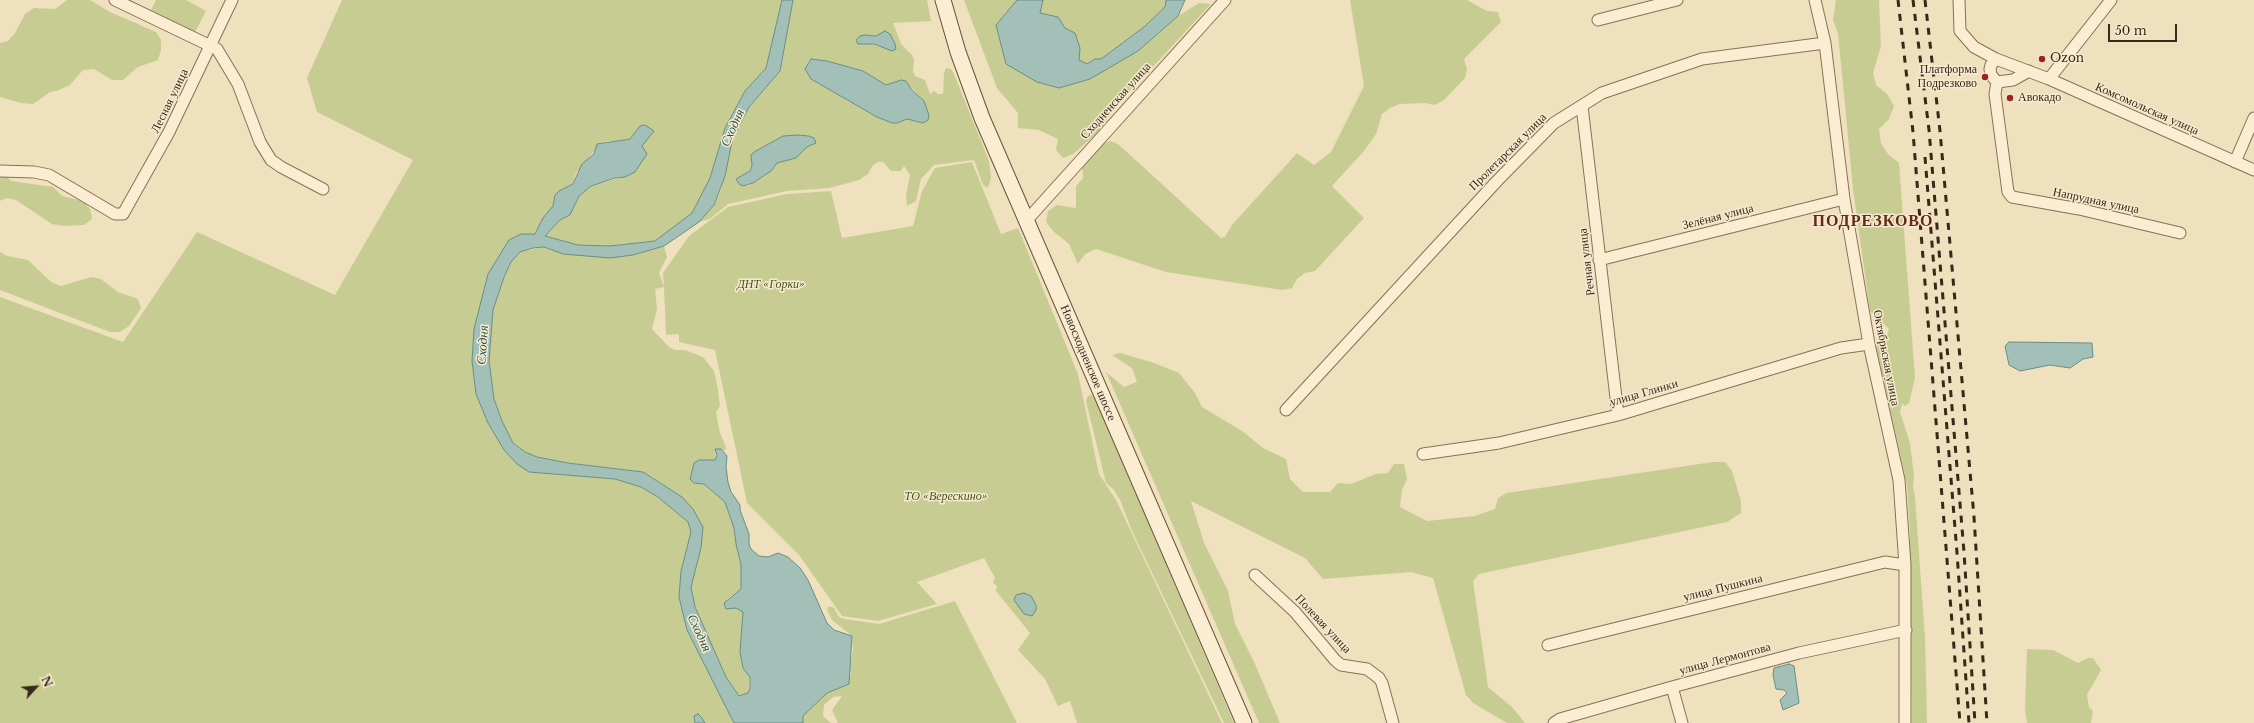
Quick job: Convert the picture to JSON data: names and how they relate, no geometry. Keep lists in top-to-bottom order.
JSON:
{
  "streets": {
    "main road": ["Новосходненское шоссе"],
    "street": [
      "Лесная улица",
      "Сходненская улица",
      "Комсомольская улица",
      "Пролетарская улица",
      "Напрудная улица",
      "Зелёная улица",
      "Речная улица",
      "Октябрьская улица",
      "улица Глинки",
      "улица Пушкина",
      "Полевая улица",
      "улица Лермонтова"
    ]
  },
  "crossings": [
    ["Сходненская улица", "Новосходненское шоссе"],
    ["Пролетарская улица", "Речная улица"],
    ["Пролетарская улица", "Октябрьская улица"],
    ["Зелёная улица", "Речная улица"],
    ["Зелёная улица", "Октябрьская улица"],
    ["Речная улица", "улица Глинки"],
    ["Октябрьская улица", "улица Глинки"],
    ["Октябрьская улица", "улица Пушкина"],
    ["Октябрьская улица", "улица Лермонтова"]
  ],
  "districts": ["ПОДРЕЗКОВО"],
  "water": ["Сходня"],
  "parks": ["ДНТ «Горки»", "ТО «Верескино»"],
  "places": ["Ozon", "Платформа Подрезково", "Авокадо"],
  "scale_bar": "50 m",
  "north": "top right"
}
